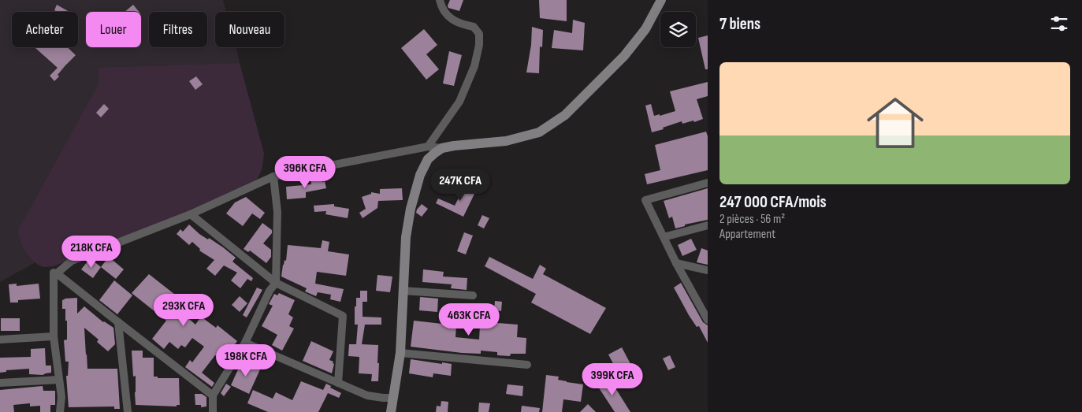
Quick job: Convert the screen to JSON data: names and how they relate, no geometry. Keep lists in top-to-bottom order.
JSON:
{
  "page": {
    "heading": "7 biens",
    "chip": [
      "Acheter",
      "Louer",
      "Filtres",
      "Nouveau"
    ],
    "list": [
      {
        "name": "247 000 CFA/mois",
        "note": "2 pièces · 56 m² · Appartement"
      }
    ],
    "price": [
      "396K CFA",
      "247K CFA",
      "218K CFA",
      "293K CFA",
      "463K CFA",
      "198K CFA",
      "399K CFA"
    ]
  }
}
